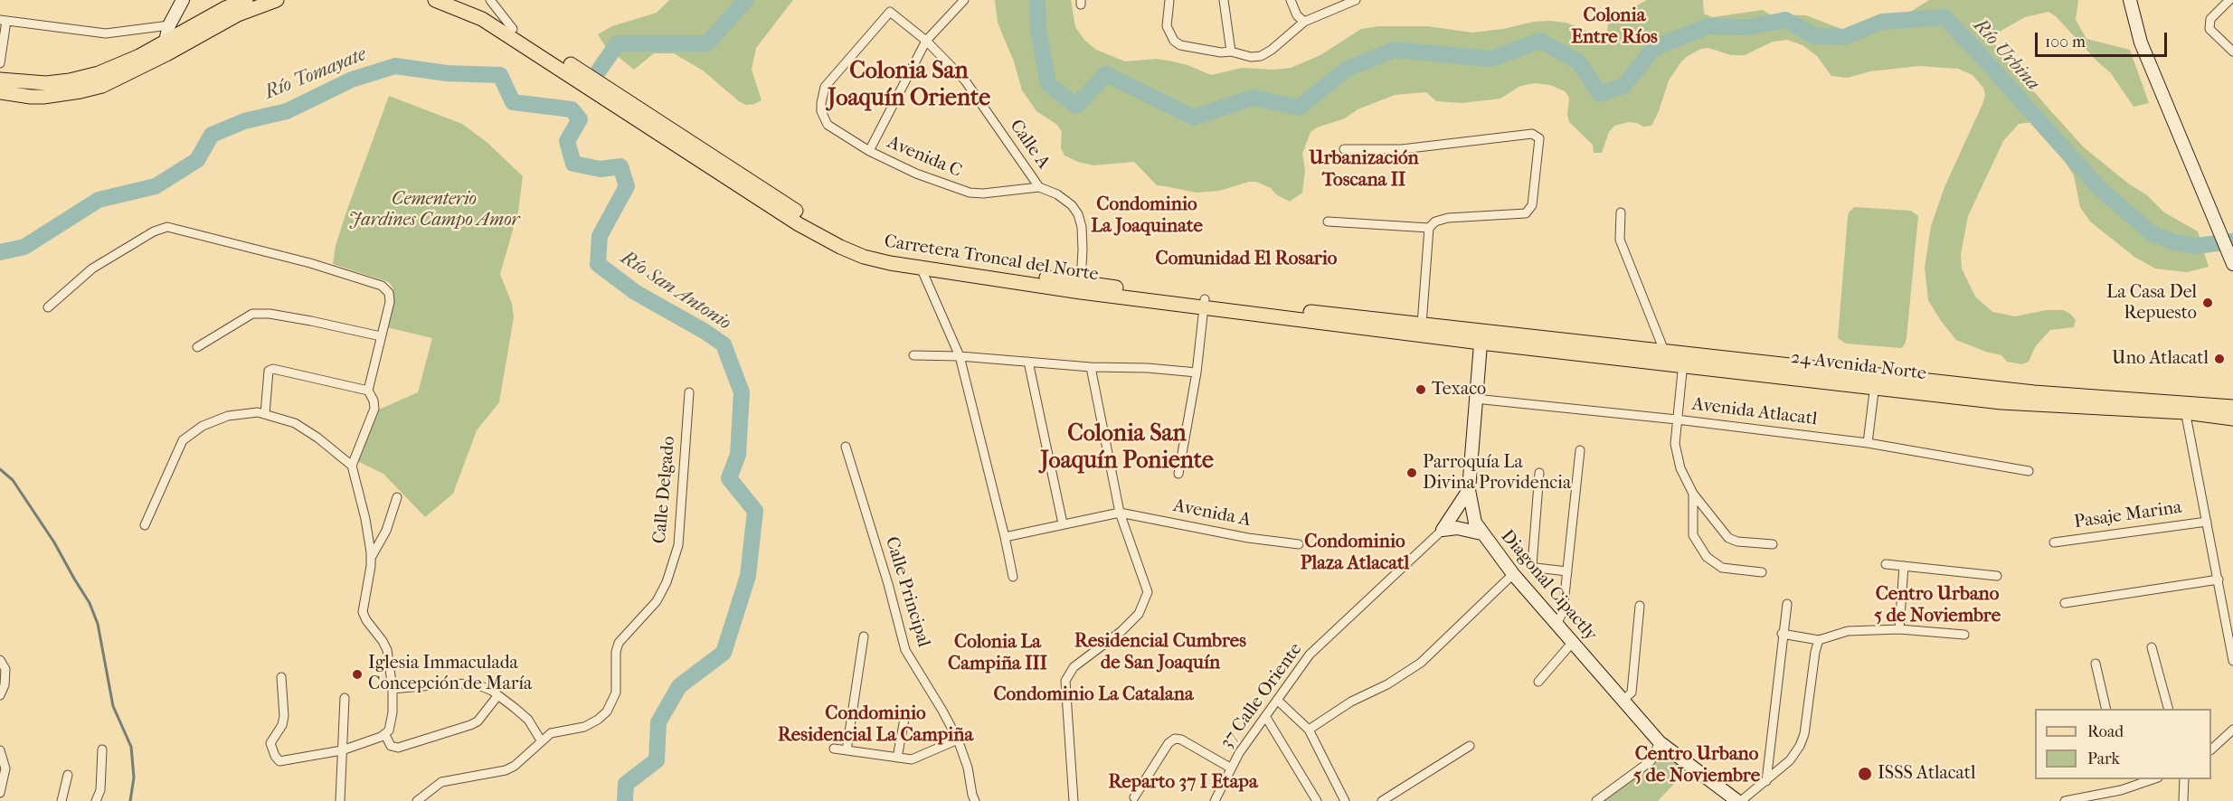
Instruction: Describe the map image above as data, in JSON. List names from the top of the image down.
{
  "streets": {
    "main road": ["Carretera Troncal del Norte", "24 Avenida Norte"],
    "street": [
      "Calle A",
      "Avenida C",
      "Avenida Atlacatl",
      "Calle Delgado",
      "Avenida A",
      "Pasaje Marina",
      "Diagonal Cipactly",
      "Calle Principal",
      "37 Calle Oriente"
    ]
  },
  "crossings": [
    ["Calle A", "Avenida C"],
    ["Calle A", "Carretera Troncal del Norte"],
    ["Carretera Troncal del Norte", "24 Avenida Norte"],
    ["Carretera Troncal del Norte", "Diagonal Cipactly"],
    ["24 Avenida Norte", "Diagonal Cipactly"],
    ["Avenida Atlacatl", "Diagonal Cipactly"]
  ],
  "districts": [
    "Colonia Entre Ríos",
    "Colonia San Joaquín Oriente",
    "Urbanización Toscana II",
    "Condominio La Joaquinate",
    "Comunidad El Rosario",
    "Colonia San Joaquín Poniente",
    "Condominio Plaza Atlacatl",
    "Centro Urbano 5 de Noviembre",
    "Residencial Cumbres de San Joaquín",
    "Colonia La Campiña III",
    "Condominio La Catalana",
    "Condominio Residencial La Campiña",
    "Centro Urbano 5 de Noviembre",
    "Reparto 37 I Etapa"
  ],
  "water": ["Río Urbina", "Río Tomayate", "Río San Antonio"],
  "parks": ["Cementerio Jardines Campo Amor"],
  "places": [
    "La Casa Del Repuesto",
    "Uno Atlacatl",
    "Texaco",
    "Parroquía La Divina Providencia",
    "Iglesia Immaculada Concepción de María",
    "ISSS Atlacatl"
  ],
  "legend": ["Road", "Park"],
  "scale_bar": "100 m"
}
